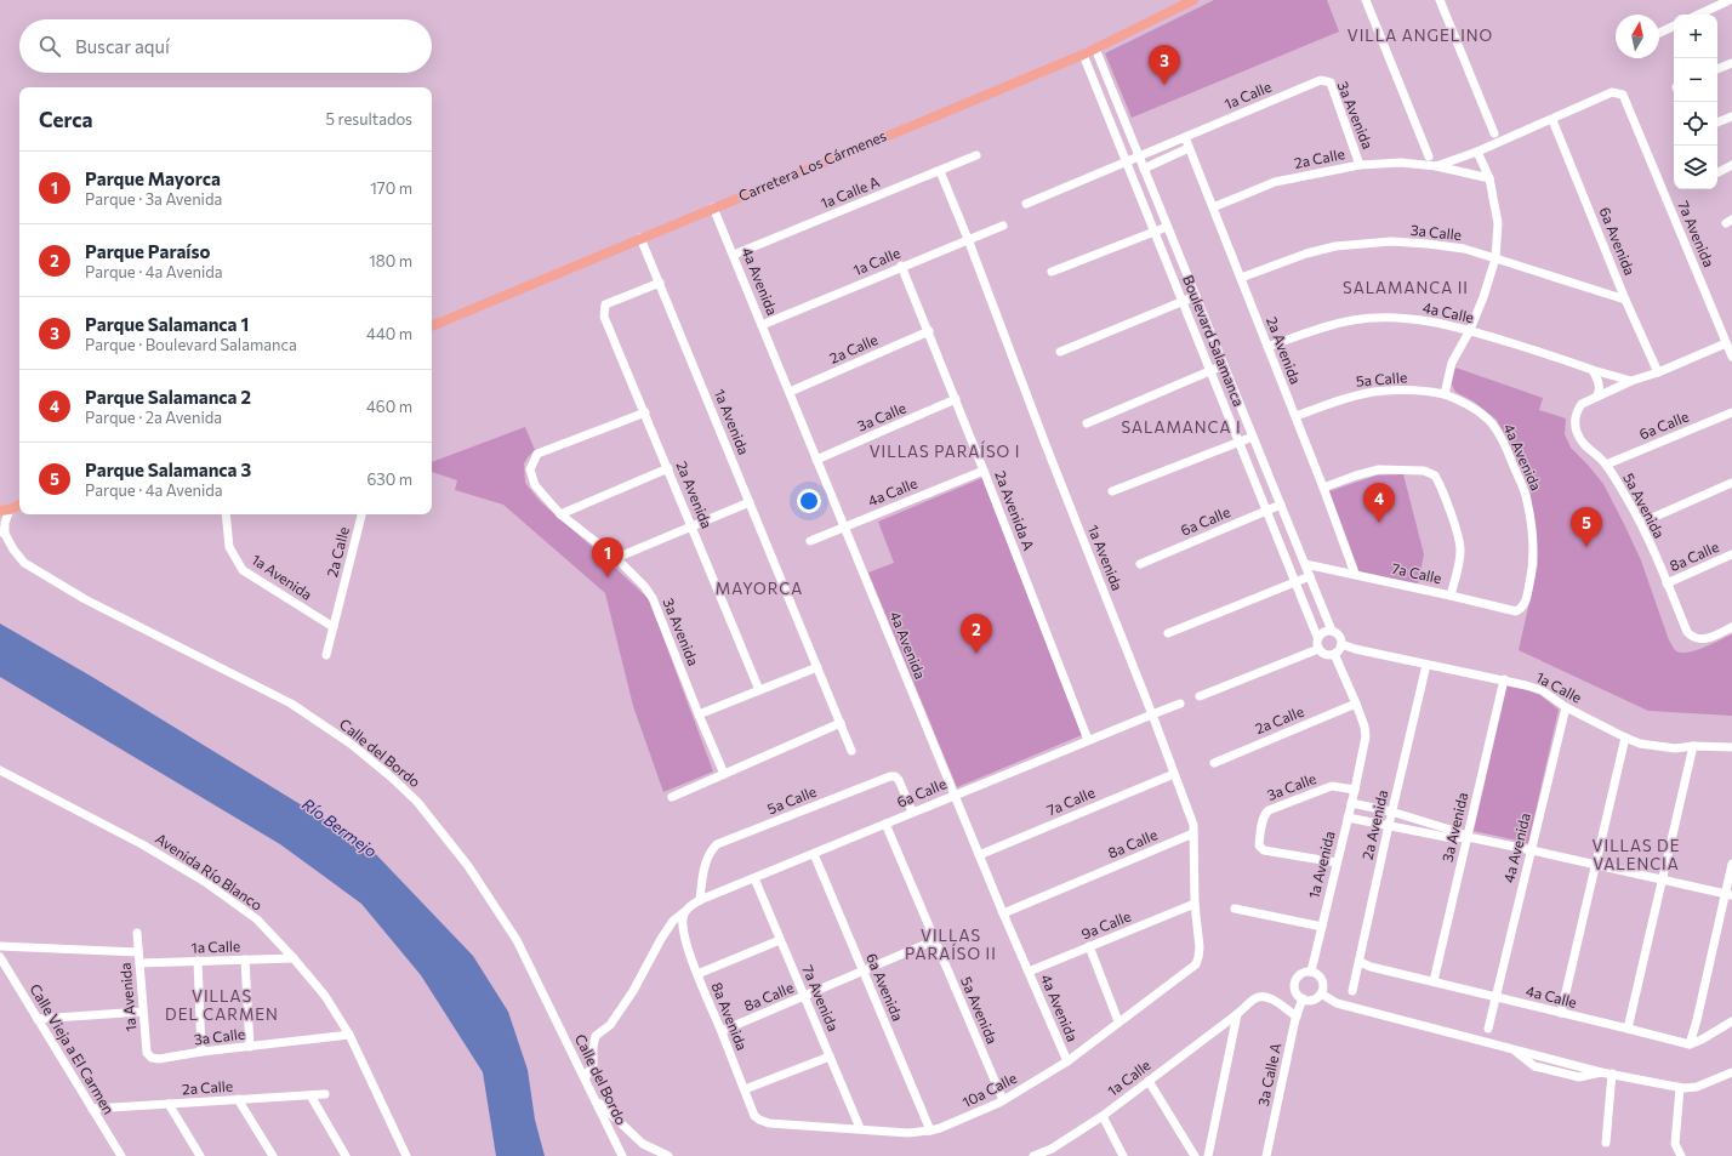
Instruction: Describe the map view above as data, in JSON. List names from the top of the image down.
{
  "streets": {
    "main road": ["Carretera Los Cármenes"],
    "street": [
      "1a Calle",
      "3a Avenida",
      "2a Calle",
      "1a Calle A",
      "3a Calle",
      "7a Avenida",
      "6a Avenida",
      "4a Avenida",
      "4a Calle",
      "Boulevard Salamanca",
      "2a Avenida",
      "5a Calle",
      "1a Avenida",
      "6a Calle",
      "5a Avenida",
      "2a Avenida A",
      "8a Calle",
      "7a Calle",
      "Calle del Bordo",
      "Avenida Río Blanco",
      "9a Calle",
      "8a Avenida",
      "Calle Vieja a El Carmen",
      "3a Calle A",
      "10a Calle"
    ]
  },
  "crossings": [
    ["1a Calle", "3a Avenida"],
    ["1a Calle", "4a Avenida"],
    ["1a Calle", "Boulevard Salamanca"],
    ["1a Calle", "2a Avenida"],
    ["1a Calle", "1a Avenida"],
    ["1a Calle", "2a Avenida A"],
    ["1a Calle", "Avenida Río Blanco"],
    ["1a Calle", "3a Calle A"],
    ["3a Avenida", "2a Calle"],
    ["3a Avenida", "4a Calle"],
    ["3a Avenida", "2a Avenida"],
    ["2a Calle", "7a Avenida"],
    ["2a Calle", "6a Avenida"],
    ["2a Calle", "4a Avenida"],
    ["2a Calle", "2a Avenida"],
    ["2a Calle", "1a Avenida"],
    ["2a Calle", "2a Avenida A"],
    ["2a Calle", "Calle Vieja a El Carmen"],
    ["Carretera Los Cármenes", "4a Avenida"],
    ["Carretera Los Cármenes", "Boulevard Salamanca"],
    ["Carretera Los Cármenes", "1a Avenida"],
    ["1a Calle A", "4a Avenida"],
    ["1a Calle A", "1a Avenida"],
    ["3a Calle", "6a Avenida"],
    ["3a Calle", "4a Avenida"],
    ["3a Calle", "2a Avenida"],
    ["3a Calle", "1a Avenida"],
    ["3a Calle", "2a Avenida A"],
    ["3a Calle", "Avenida Río Blanco"],
    ["7a Avenida", "6a Calle"],
    ["7a Avenida", "8a Calle"],
    ["7a Avenida", "10a Calle"],
    ["6a Avenida", "6a Calle"],
    ["6a Avenida", "8a Calle"],
    ["6a Avenida", "10a Calle"],
    ["4a Avenida", "4a Calle"],
    ["4a Avenida", "5a Calle"],
    ["4a Avenida", "6a Calle"],
    ["4a Avenida", "8a Calle"],
    ["4a Avenida", "7a Calle"],
    ["4a Avenida", "9a Calle"],
    ["4a Avenida", "10a Calle"],
    ["4a Calle", "2a Avenida"],
    ["4a Calle", "5a Avenida"],
    ["4a Calle", "2a Avenida A"],
    ["Boulevard Salamanca", "1a Avenida"],
    ["Boulevard Salamanca", "6a Calle"],
    ["Boulevard Salamanca", "7a Calle"],
    ["2a Avenida", "5a Calle"],
    ["2a Avenida", "1a Avenida"],
    ["2a Avenida", "7a Calle"],
    ["5a Calle", "6a Calle"],
    ["1a Avenida", "6a Calle"],
    ["1a Avenida", "8a Calle"],
    ["1a Avenida", "7a Calle"],
    ["1a Avenida", "9a Calle"],
    ["1a Avenida", "3a Calle A"],
    ["1a Avenida", "10a Calle"],
    ["6a Calle", "5a Avenida"],
    ["6a Calle", "2a Avenida A"],
    ["6a Calle", "Calle del Bordo"],
    ["6a Calle", "8a Avenida"],
    ["5a Avenida", "8a Calle"],
    ["5a Avenida", "10a Calle"],
    ["8a Calle", "8a Avenida"],
    ["8a Avenida", "10a Calle"]
  ],
  "districts": [
    "VILLA ANGELINO",
    "SALAMANCA II",
    "SALAMANCA I",
    "VILLAS PARAÍSO I",
    "MAYORCA",
    "VILLAS DE VALENCIA",
    "VILLAS PARAÍSO II",
    "VILLAS DEL CARMEN"
  ],
  "water": ["Río Bermejo"],
  "north": "top",
  "page": {
    "map_buttons": ["+", "−"],
    "search": "Buscar aquí",
    "pins": [
      "3",
      "4",
      "5",
      "1",
      "2"
    ],
    "heading": ["Cerca", "5 resultados"],
    "list": [
      {
        "mark": "1",
        "name": "Parque Mayorca",
        "note": "Parque · 3a Avenida",
        "value": "170 m"
      },
      {
        "mark": "2",
        "name": "Parque Paraíso",
        "note": "Parque · 4a Avenida",
        "value": "180 m"
      },
      {
        "mark": "3",
        "name": "Parque Salamanca 1",
        "note": "Parque · Boulevard Salamanca",
        "value": "440 m"
      },
      {
        "mark": "4",
        "name": "Parque Salamanca 2",
        "note": "Parque · 2a Avenida",
        "value": "460 m"
      },
      {
        "mark": "5",
        "name": "Parque Salamanca 3",
        "note": "Parque · 4a Avenida",
        "value": "630 m"
      }
    ]
  }
}
